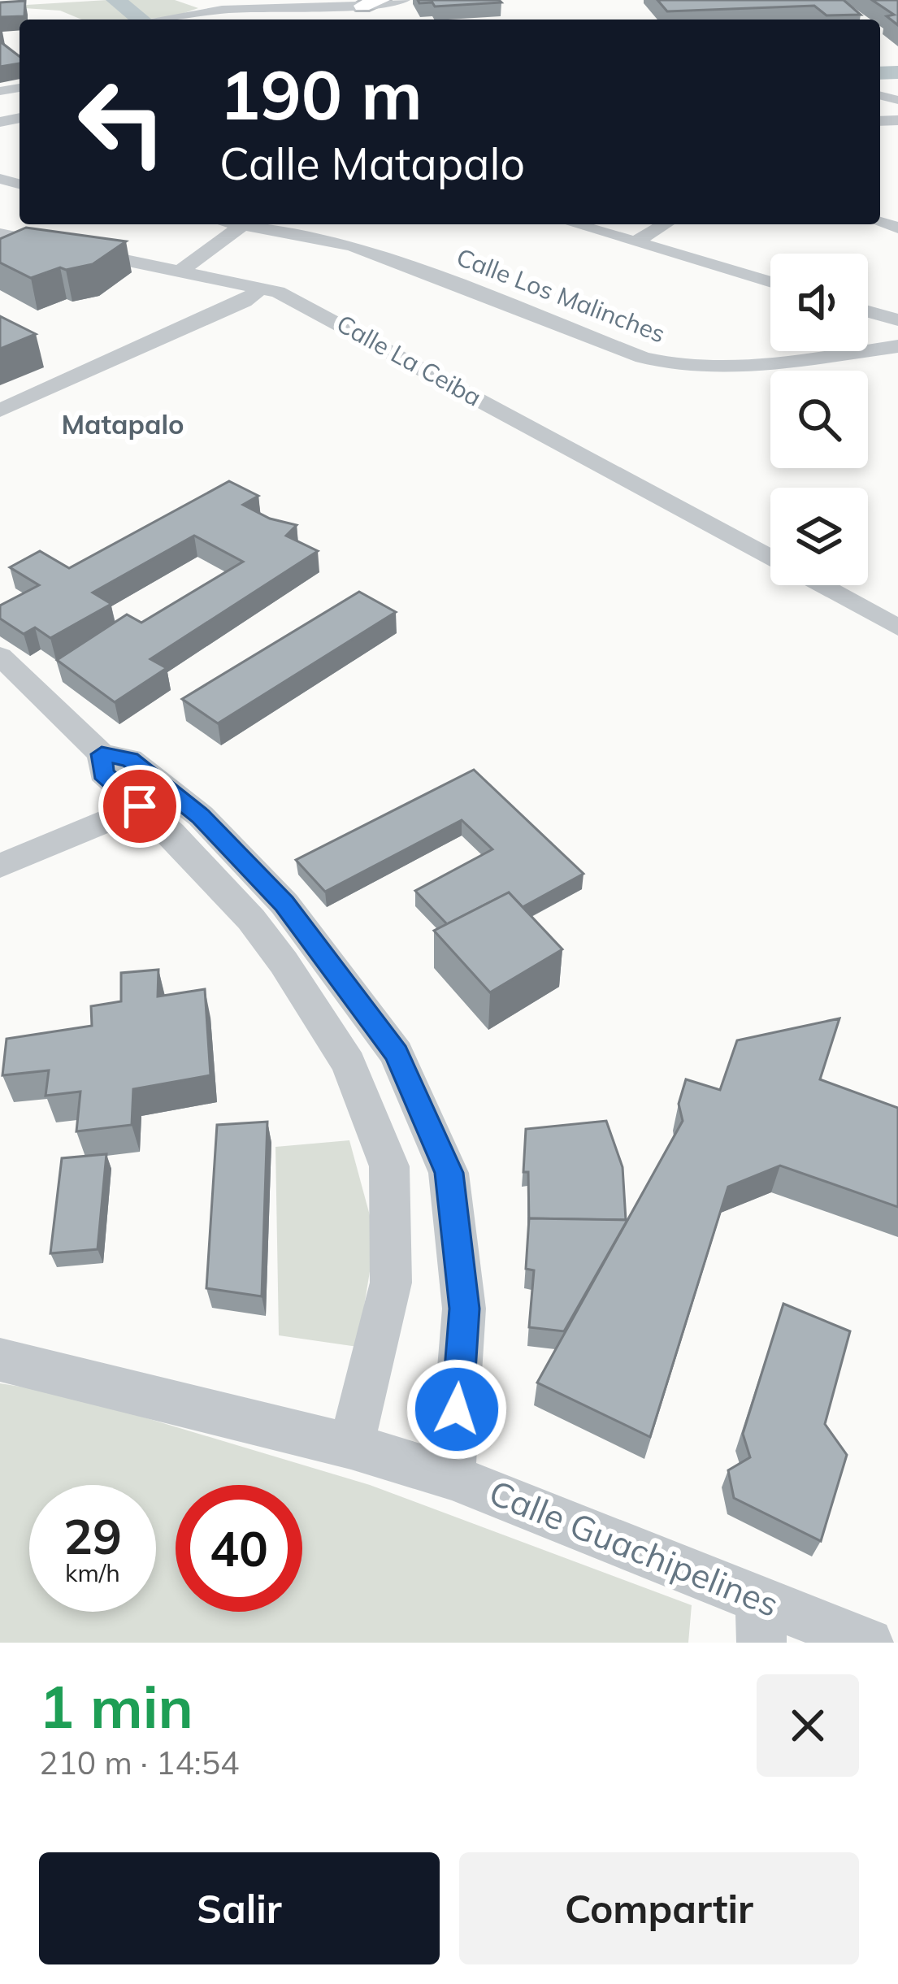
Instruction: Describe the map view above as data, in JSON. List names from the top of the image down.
{
  "streets": {
    "street": ["Calle Los Malinches", "Calle La Ceiba", "Calle Guachipelines"]
  },
  "districts": ["Matapalo"],
  "page": {
    "turn": ["190 m", "Calle Matapalo"],
    "speed": "29 km/h",
    "limit": "40",
    "heading": ["1 min", "210 m · 14:54"],
    "buttons": ["Salir", "Compartir"]
  }
}
